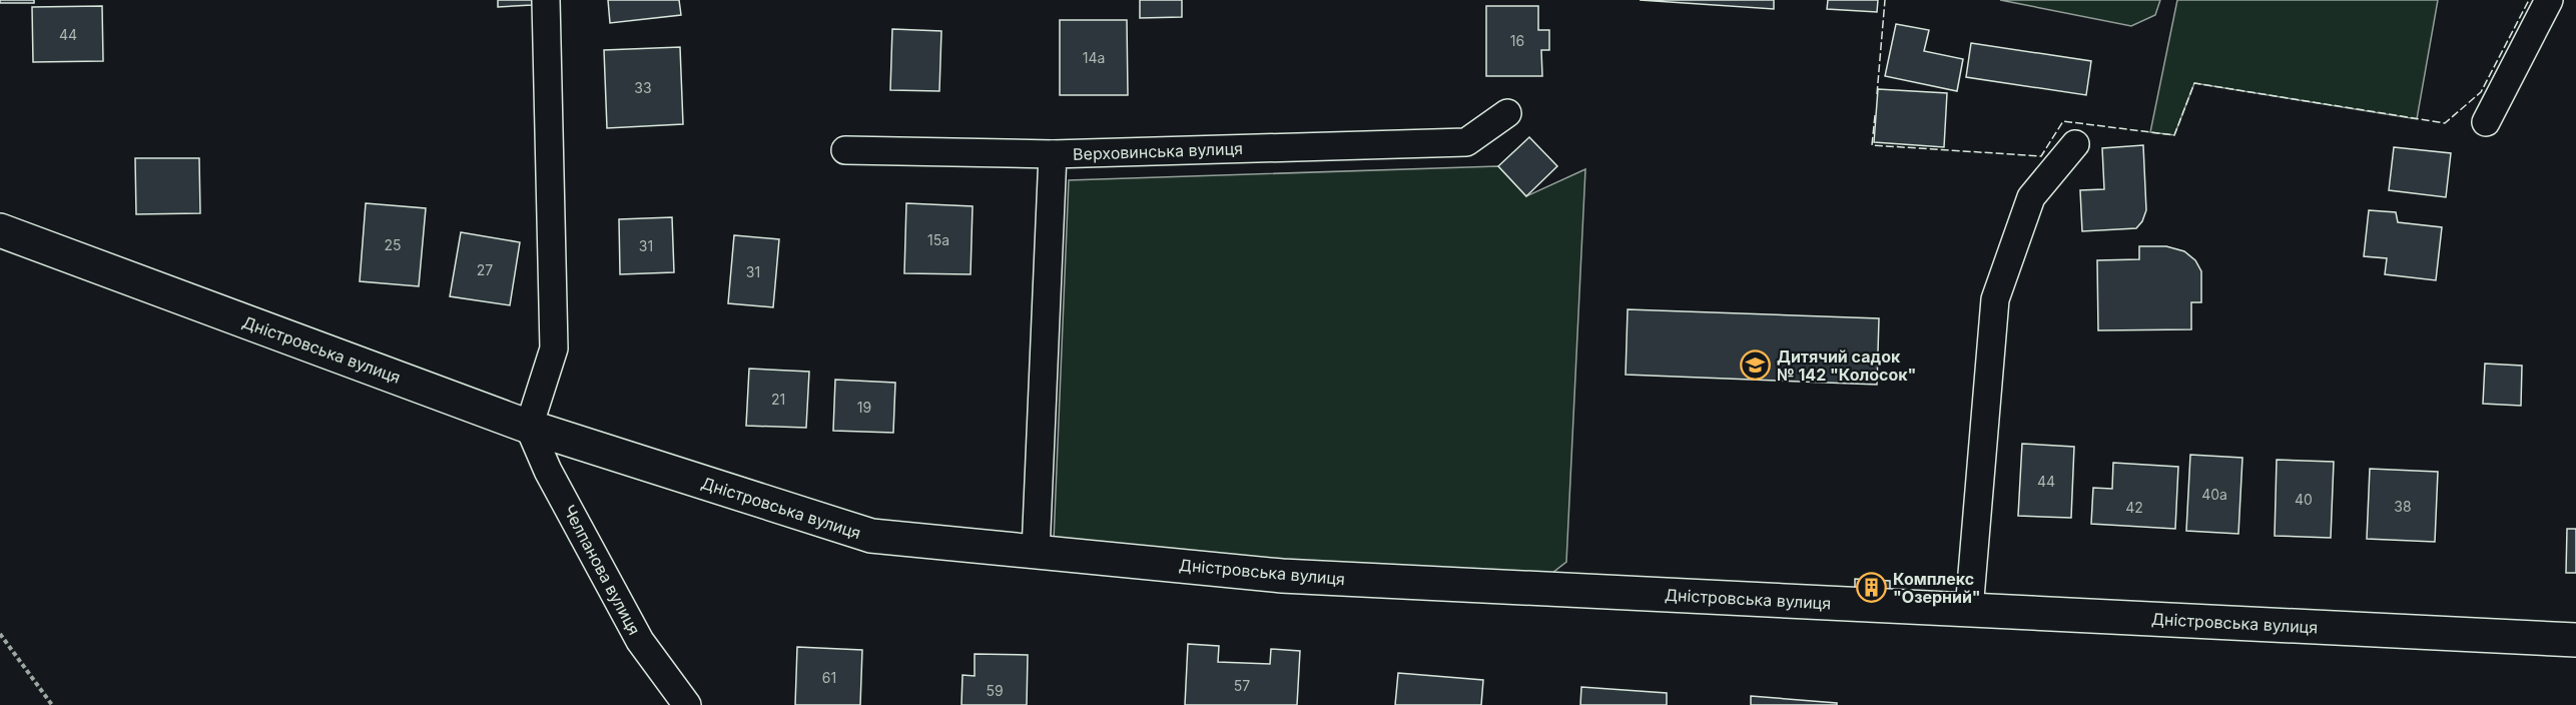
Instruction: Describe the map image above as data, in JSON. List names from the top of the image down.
{
  "streets": {
    "street": ["Верховинська вулиця", "Дністровська вулиця", "Челпанова вулиця"]
  },
  "crossings": [
    ["Верховинська вулиця", "Дністровська вулиця"],
    ["Дністровська вулиця", "Челпанова вулиця"]
  ],
  "places": {
    "school or university": ["Дитячий садок № 142 \"Колосок\""],
    "building": ["Комплекс \"Озерний\""]
  },
  "house_numbers": [
    "44",
    "16",
    "14а",
    "33",
    "15а",
    "25",
    "31",
    "27",
    "31",
    "21",
    "19",
    "44",
    "40а",
    "40",
    "38",
    "42",
    "61",
    "57",
    "59"
  ]
}
